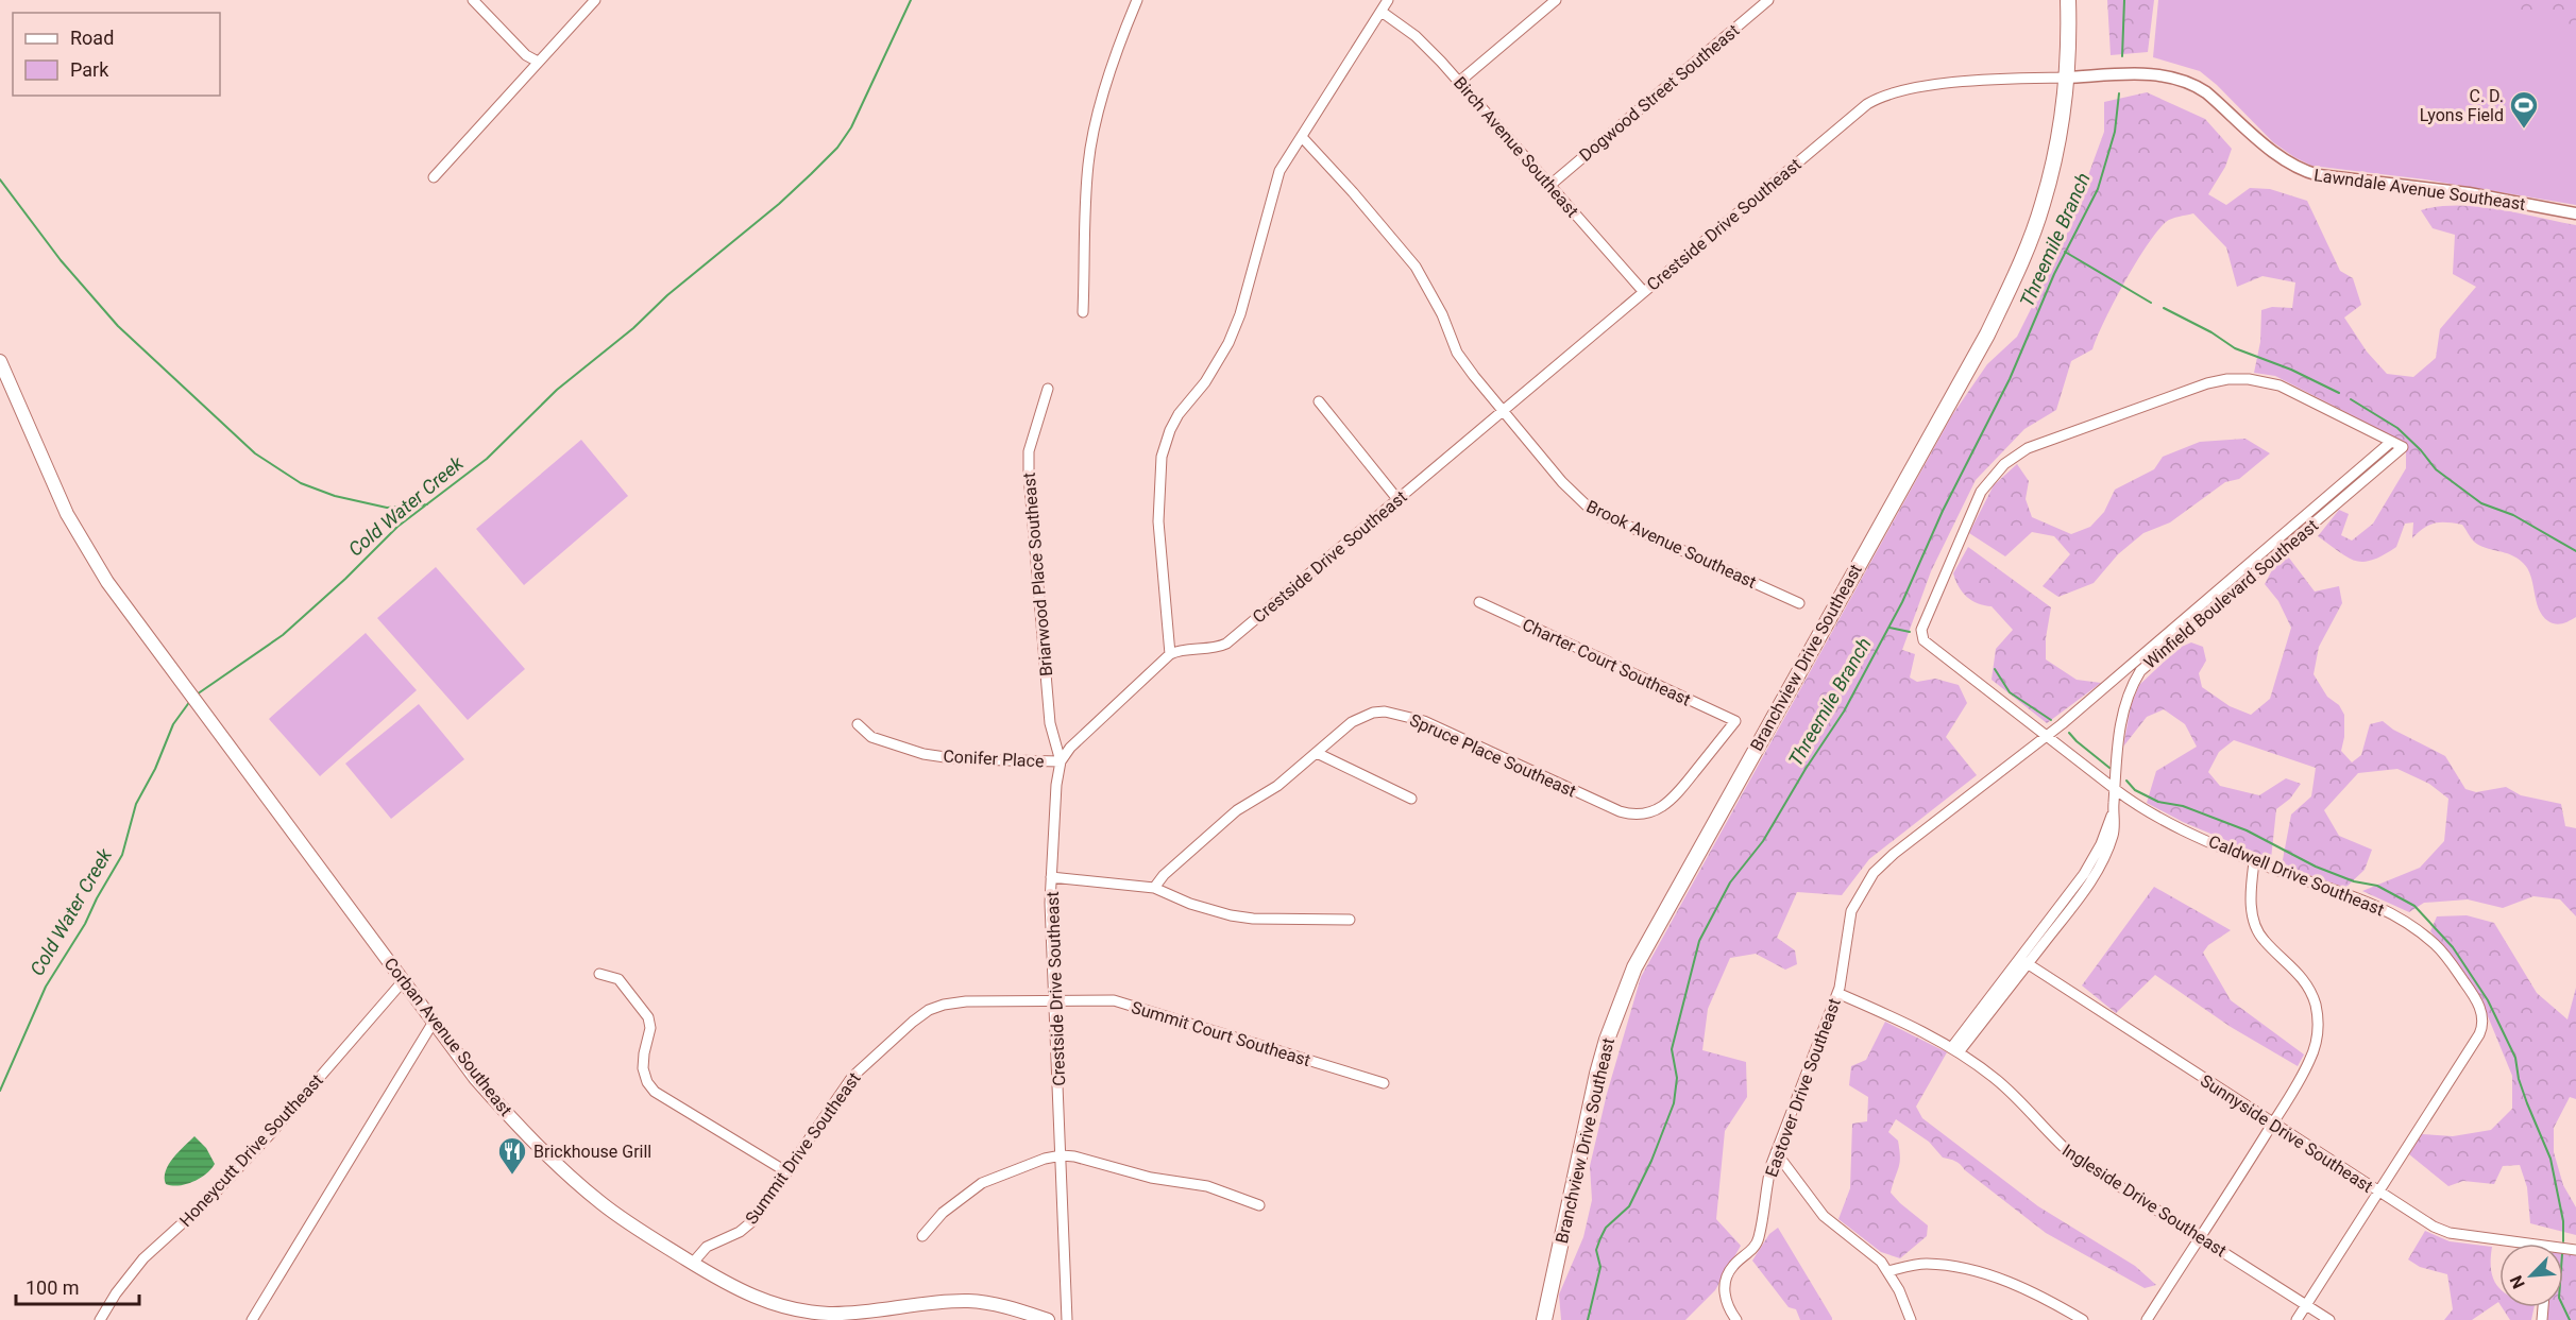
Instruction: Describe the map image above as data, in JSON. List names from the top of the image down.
{
  "streets": {
    "main road": ["Branchview Drive Southeast", "Corban Avenue Southeast"],
    "street": [
      "Dogwood Street Southeast",
      "Birch Avenue Southeast",
      "Lawndale Avenue Southeast",
      "Crestside Drive Southeast",
      "Brook Avenue Southeast",
      "Briarwood Place Southeast",
      "Winfield Boulevard Southeast",
      "Charter Court Southeast",
      "Spruce Place Southeast",
      "Conifer Place",
      "Caldwell Drive Southeast",
      "Summit Court Southeast",
      "Eastover Drive Southeast",
      "Sunnyside Drive Southeast",
      "Summit Drive Southeast",
      "Honeycutt Drive Southeast",
      "Ingleside Drive Southeast"
    ]
  },
  "crossings": [
    ["Dogwood Street Southeast", "Birch Avenue Southeast"],
    ["Birch Avenue Southeast", "Crestside Drive Southeast"],
    ["Lawndale Avenue Southeast", "Crestside Drive Southeast"],
    ["Lawndale Avenue Southeast", "Branchview Drive Southeast"],
    ["Crestside Drive Southeast", "Brook Avenue Southeast"],
    ["Crestside Drive Southeast", "Briarwood Place Southeast"],
    ["Crestside Drive Southeast", "Branchview Drive Southeast"],
    ["Crestside Drive Southeast", "Conifer Place"],
    ["Crestside Drive Southeast", "Summit Court Southeast"],
    ["Crestside Drive Southeast", "Summit Drive Southeast"],
    ["Briarwood Place Southeast", "Conifer Place"],
    ["Winfield Boulevard Southeast", "Caldwell Drive Southeast"],
    ["Winfield Boulevard Southeast", "Eastover Drive Southeast"],
    ["Winfield Boulevard Southeast", "Sunnyside Drive Southeast"],
    ["Winfield Boulevard Southeast", "Ingleside Drive Southeast"],
    ["Charter Court Southeast", "Spruce Place Southeast"],
    ["Caldwell Drive Southeast", "Eastover Drive Southeast"],
    ["Caldwell Drive Southeast", "Sunnyside Drive Southeast"],
    ["Caldwell Drive Southeast", "Ingleside Drive Southeast"],
    ["Summit Court Southeast", "Summit Drive Southeast"],
    ["Corban Avenue Southeast", "Summit Drive Southeast"],
    ["Corban Avenue Southeast", "Honeycutt Drive Southeast"],
    ["Eastover Drive Southeast", "Ingleside Drive Southeast"]
  ],
  "water": ["Threemile Branch", "Cold Water Creek"],
  "places": {
    "sports": ["C. D. Lyons Field"],
    "restaurant": ["Brickhouse Grill"]
  },
  "legend": ["Road", "Park"],
  "scale_bar": "100 m",
  "north": "bottom left"
}
